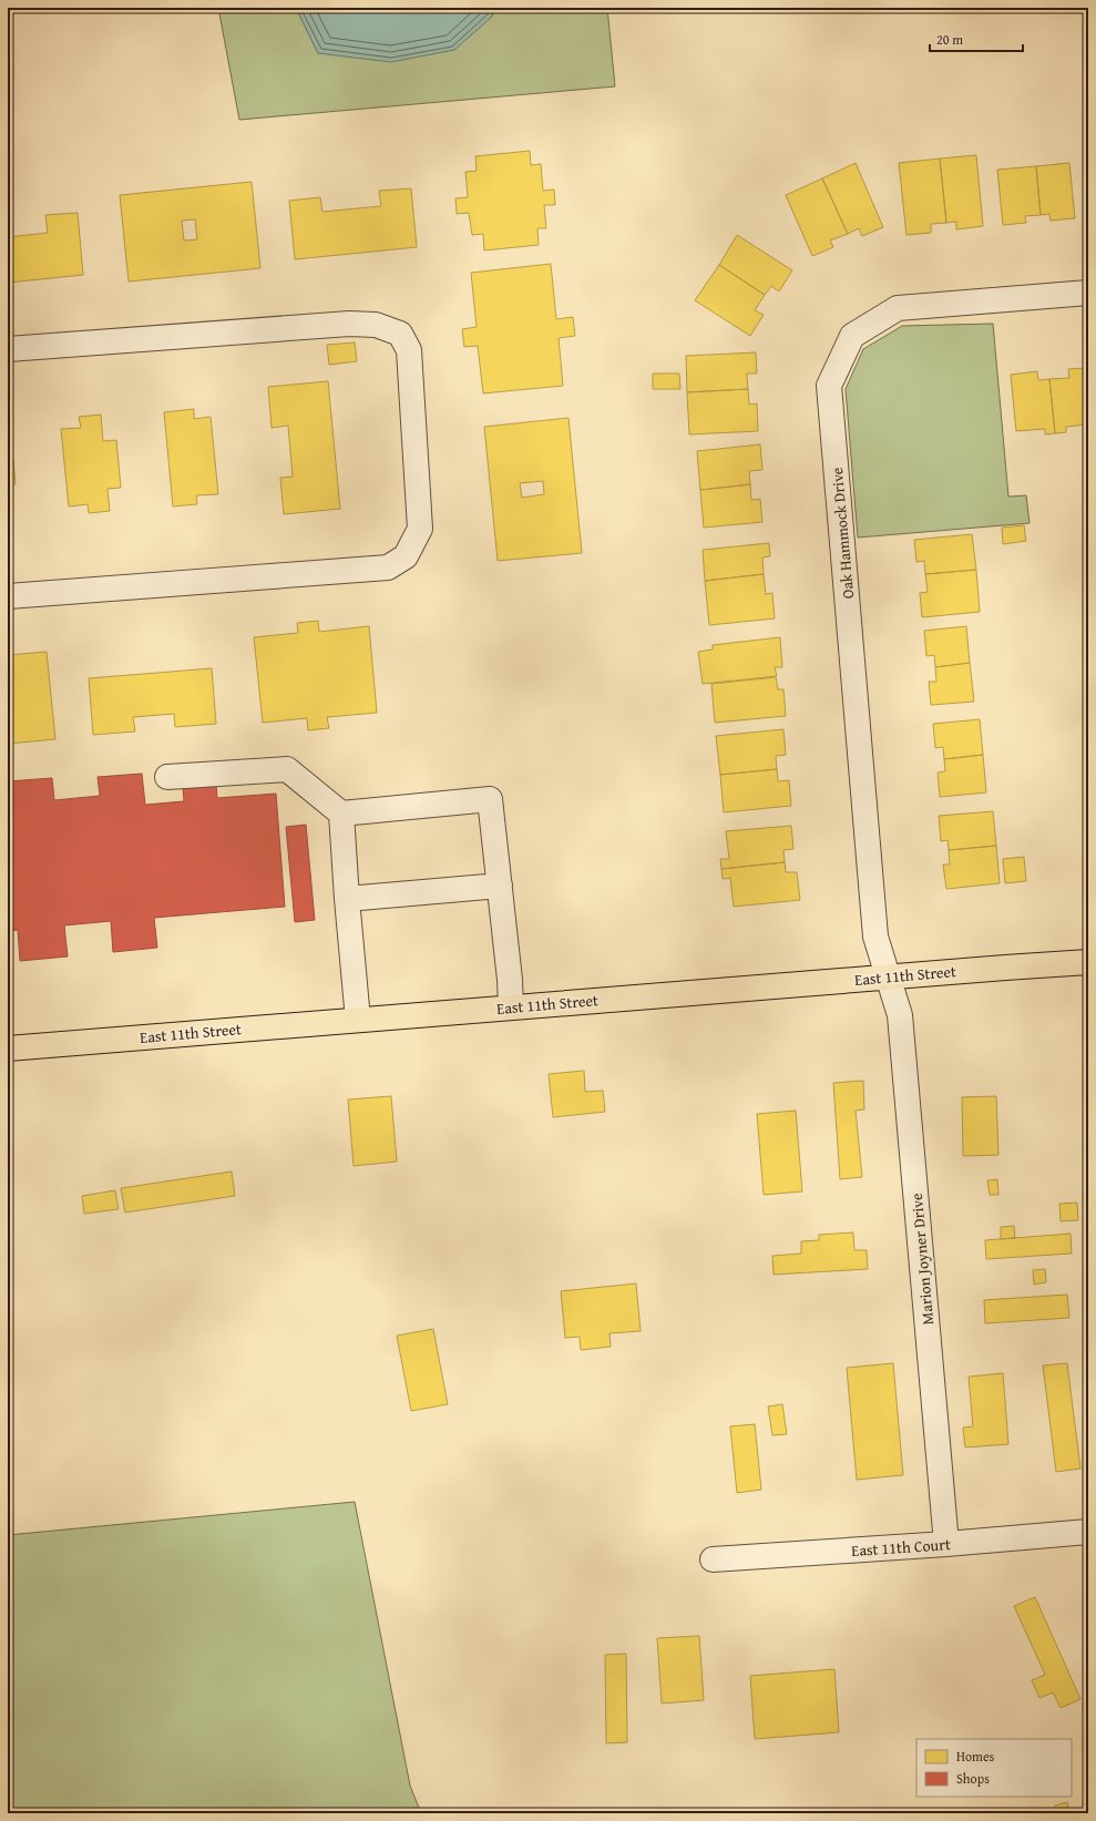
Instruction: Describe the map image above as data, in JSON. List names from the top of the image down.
{
  "streets": {
    "main road": ["East 11th Street"],
    "street": ["Oak Hammock Drive", "Marion Joyner Drive", "East 11th Court"]
  },
  "crossings": [
    ["Oak Hammock Drive", "East 11th Street"],
    ["Oak Hammock Drive", "Marion Joyner Drive"],
    ["East 11th Street", "Marion Joyner Drive"],
    ["Marion Joyner Drive", "East 11th Court"]
  ],
  "legend": ["Homes", "Shops"],
  "scale_bar": "20 m"
}
